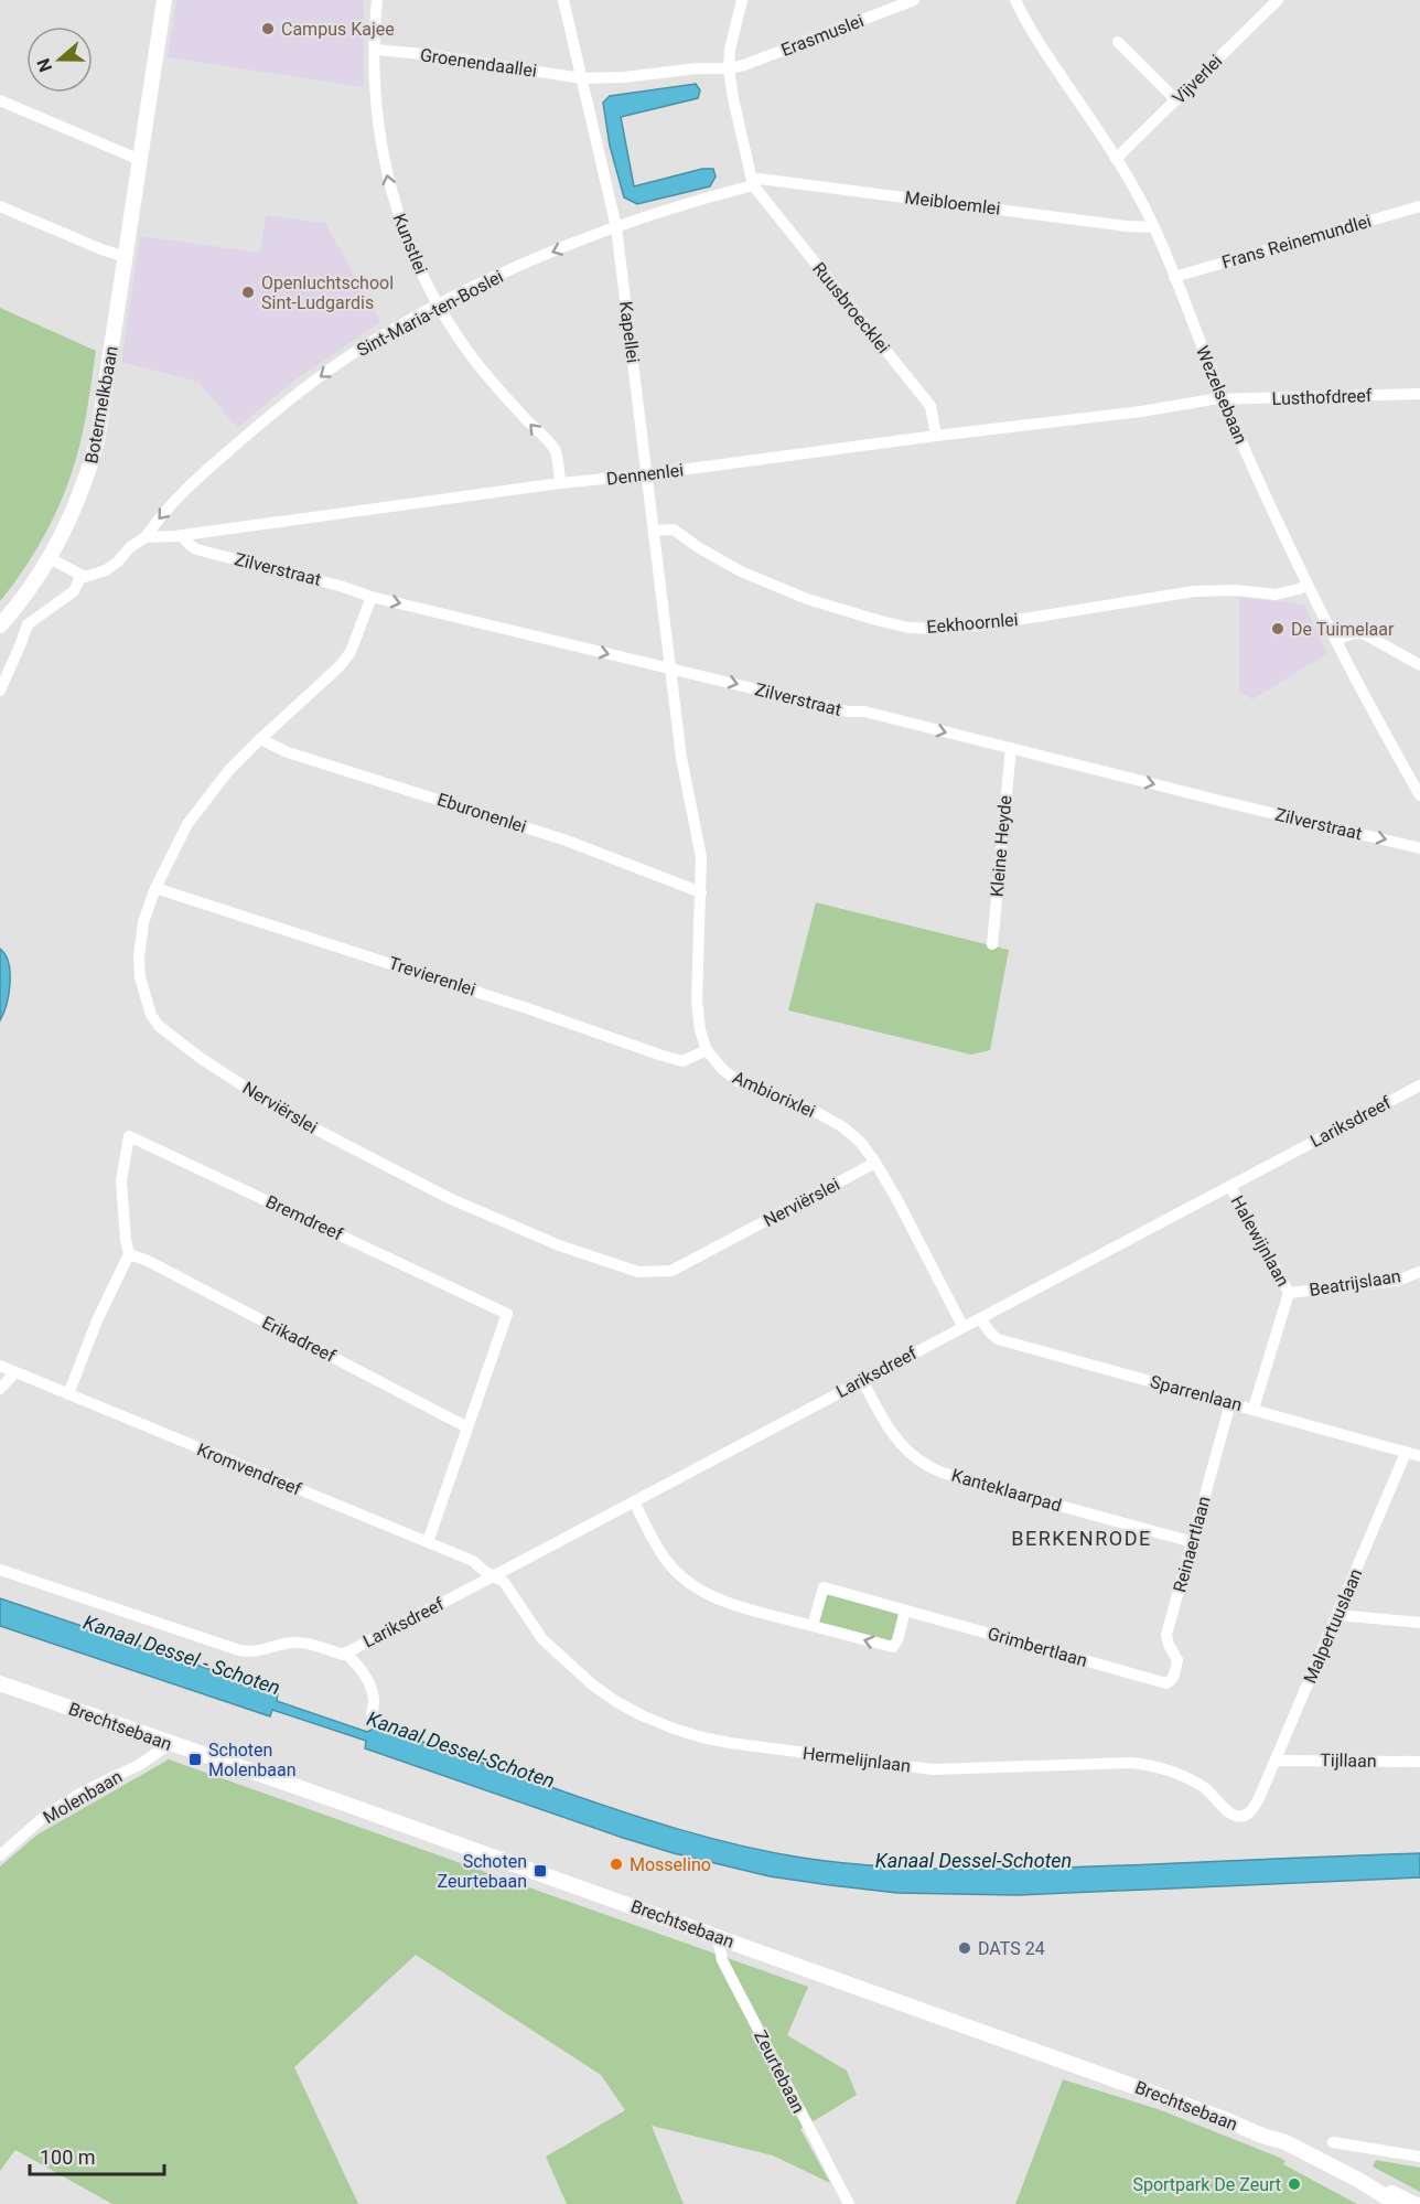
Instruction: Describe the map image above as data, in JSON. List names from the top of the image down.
{
  "streets": {
    "main road": ["Botermelkbaan", "Brechtsebaan"],
    "street": [
      "Erasmuslei",
      "Groenendaallei",
      "Vijverlei",
      "Meibloemlei",
      "Frans Reinemundlei",
      "Kunstlei",
      "Ruusbroecklei",
      "Sint-Maria-ten-Boslei",
      "Kapellei",
      "Wezelsebaan",
      "Lusthofdreef",
      "Dennenlei",
      "Zilverstraat",
      "Eekhoornlei",
      "Eburonenlei",
      "Kleine Heyde",
      "Trevierenlei",
      "Ambiorixlei",
      "Nerviërslei",
      "Lariksdreef",
      "Bremdreef",
      "Halewijnlaan",
      "Beatrijslaan",
      "Erikadreef",
      "Sparrenlaan",
      "Kromvendreef",
      "Kanteklaarpad",
      "Reinaertlaan",
      "Malpertuuslaan",
      "Grimbertlaan",
      "Hermelijnlaan",
      "Tijllaan",
      "Molenbaan",
      "Zeurtebaan"
    ]
  },
  "crossings": [
    ["Erasmuslei", "Groenendaallei"],
    ["Erasmuslei", "Kapellei"],
    ["Groenendaallei", "Kunstlei"],
    ["Groenendaallei", "Kapellei"],
    ["Vijverlei", "Wezelsebaan"],
    ["Meibloemlei", "Ruusbroecklei"],
    ["Meibloemlei", "Sint-Maria-ten-Boslei"],
    ["Meibloemlei", "Wezelsebaan"],
    ["Frans Reinemundlei", "Wezelsebaan"],
    ["Kunstlei", "Sint-Maria-ten-Boslei"],
    ["Kunstlei", "Dennenlei"],
    ["Ruusbroecklei", "Sint-Maria-ten-Boslei"],
    ["Ruusbroecklei", "Dennenlei"],
    ["Sint-Maria-ten-Boslei", "Kapellei"],
    ["Sint-Maria-ten-Boslei", "Dennenlei"],
    ["Kapellei", "Dennenlei"],
    ["Kapellei", "Zilverstraat"],
    ["Kapellei", "Eekhoornlei"],
    ["Kapellei", "Ambiorixlei"],
    ["Wezelsebaan", "Lusthofdreef"],
    ["Wezelsebaan", "Dennenlei"],
    ["Wezelsebaan", "Eekhoornlei"],
    ["Lusthofdreef", "Dennenlei"],
    ["Dennenlei", "Zilverstraat"],
    ["Zilverstraat", "Kleine Heyde"],
    ["Zilverstraat", "Ambiorixlei"],
    ["Zilverstraat", "Nerviërslei"],
    ["Eburonenlei", "Ambiorixlei"],
    ["Eburonenlei", "Nerviërslei"],
    ["Trevierenlei", "Ambiorixlei"],
    ["Trevierenlei", "Nerviërslei"],
    ["Ambiorixlei", "Nerviërslei"],
    ["Ambiorixlei", "Lariksdreef"],
    ["Lariksdreef", "Halewijnlaan"],
    ["Lariksdreef", "Sparrenlaan"],
    ["Lariksdreef", "Kromvendreef"],
    ["Lariksdreef", "Kanteklaarpad"],
    ["Lariksdreef", "Hermelijnlaan"],
    ["Bremdreef", "Erikadreef"],
    ["Bremdreef", "Kromvendreef"],
    ["Halewijnlaan", "Beatrijslaan"],
    ["Halewijnlaan", "Sparrenlaan"],
    ["Sparrenlaan", "Reinaertlaan"],
    ["Sparrenlaan", "Malpertuuslaan"],
    ["Kromvendreef", "Hermelijnlaan"],
    ["Kanteklaarpad", "Reinaertlaan"],
    ["Reinaertlaan", "Grimbertlaan"],
    ["Malpertuuslaan", "Hermelijnlaan"],
    ["Malpertuuslaan", "Tijllaan"],
    ["Brechtsebaan", "Molenbaan"],
    ["Brechtsebaan", "Zeurtebaan"]
  ],
  "one_way": ["Kunstlei", "Sint-Maria-ten-Boslei", "Zilverstraat"],
  "districts": ["BERKENRODE"],
  "water": ["Kanaal Dessel - Schoten", "Kanaal Dessel-Schoten"],
  "places": {
    "other": [
      "Campus Kajee",
      "Openluchtschool Sint-Ludgardis",
      "De Tuimelaar",
      "Mosselino",
      "DATS 24",
      "Sportpark De Zeurt"
    ],
    "transit": ["Schoten Molenbaan", "Schoten Zeurtebaan"]
  },
  "scale_bar": "100 m",
  "north": "left"
}
